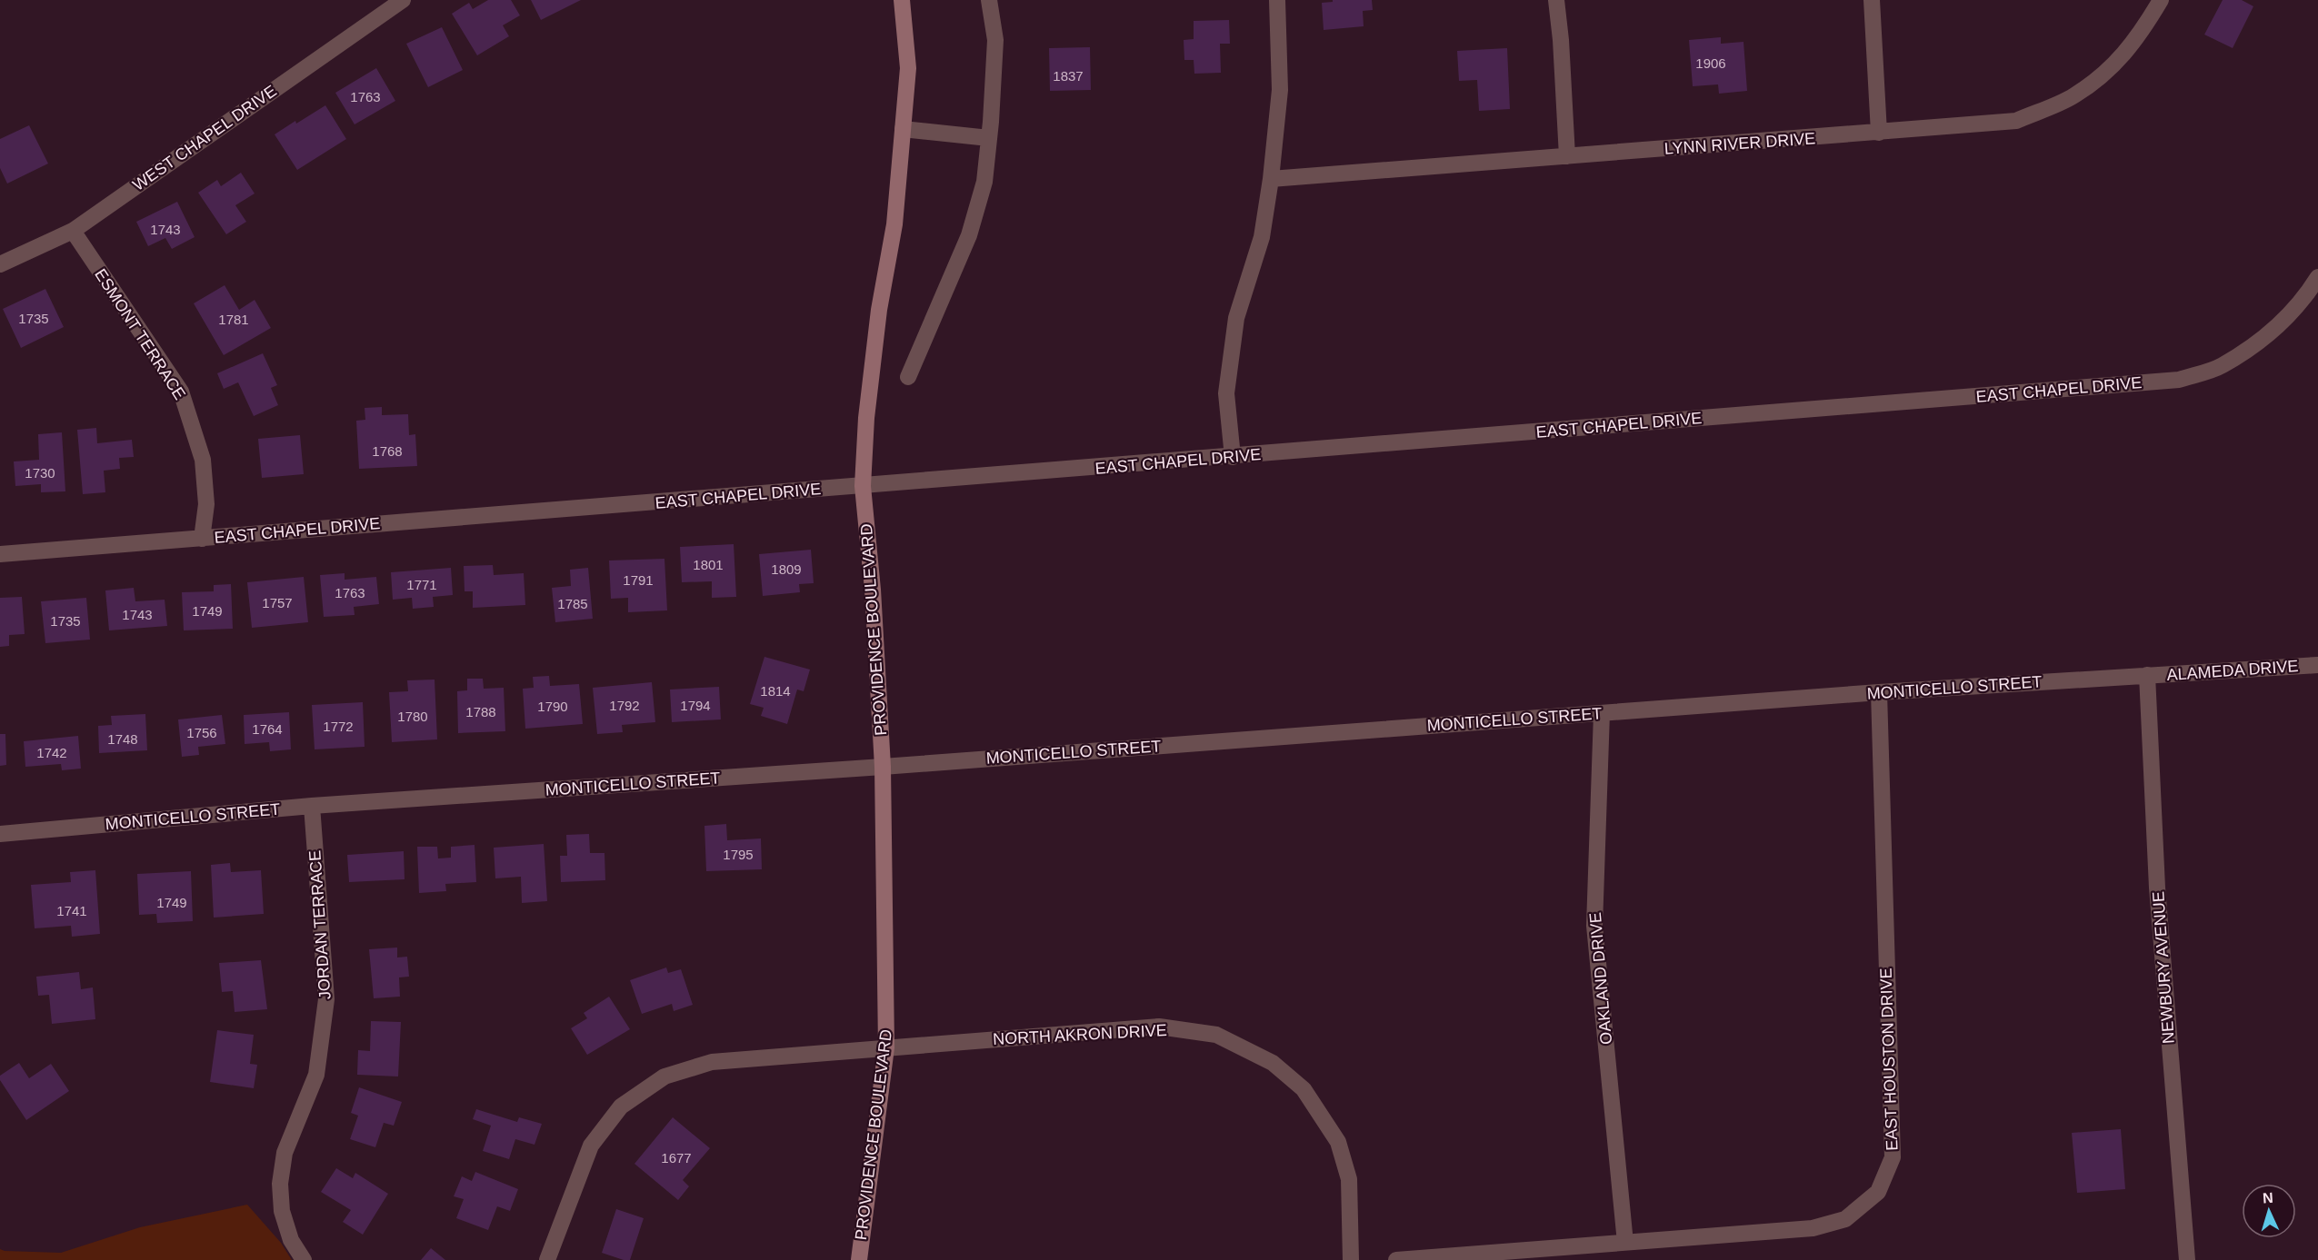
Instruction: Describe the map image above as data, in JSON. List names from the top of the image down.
{
  "streets": {
    "main road": ["PROVIDENCE BOULEVARD"],
    "street": [
      "WEST CHAPEL DRIVE",
      "LYNN RIVER DRIVE",
      "ESMONT TERRACE",
      "EAST CHAPEL DRIVE",
      "ALAMEDA DRIVE",
      "MONTICELLO STREET",
      "JORDAN TERRACE",
      "NEWBURY AVENUE",
      "OAKLAND DRIVE",
      "NORTH AKRON DRIVE",
      "EAST HOUSTON DRIVE"
    ]
  },
  "crossings": [
    ["WEST CHAPEL DRIVE", "ESMONT TERRACE"],
    ["ESMONT TERRACE", "EAST CHAPEL DRIVE"],
    ["EAST CHAPEL DRIVE", "PROVIDENCE BOULEVARD"],
    ["PROVIDENCE BOULEVARD", "MONTICELLO STREET"],
    ["PROVIDENCE BOULEVARD", "NORTH AKRON DRIVE"],
    ["ALAMEDA DRIVE", "MONTICELLO STREET"],
    ["ALAMEDA DRIVE", "NEWBURY AVENUE"],
    ["MONTICELLO STREET", "JORDAN TERRACE"],
    ["MONTICELLO STREET", "NEWBURY AVENUE"],
    ["MONTICELLO STREET", "OAKLAND DRIVE"],
    ["MONTICELLO STREET", "EAST HOUSTON DRIVE"],
    ["OAKLAND DRIVE", "EAST HOUSTON DRIVE"]
  ],
  "house_numbers": [
    "1906",
    "1837",
    "1763",
    "1743",
    "1735",
    "1781",
    "1768",
    "1730",
    "1801",
    "1809",
    "1791",
    "1771",
    "1763",
    "1757",
    "1785",
    "1749",
    "1743",
    "1735",
    "1814",
    "1792",
    "1794",
    "1790",
    "1788",
    "1780",
    "1772",
    "1764",
    "1756",
    "1748",
    "1742",
    "1795",
    "1749",
    "1741",
    "1677"
  ],
  "north": "top"
}
